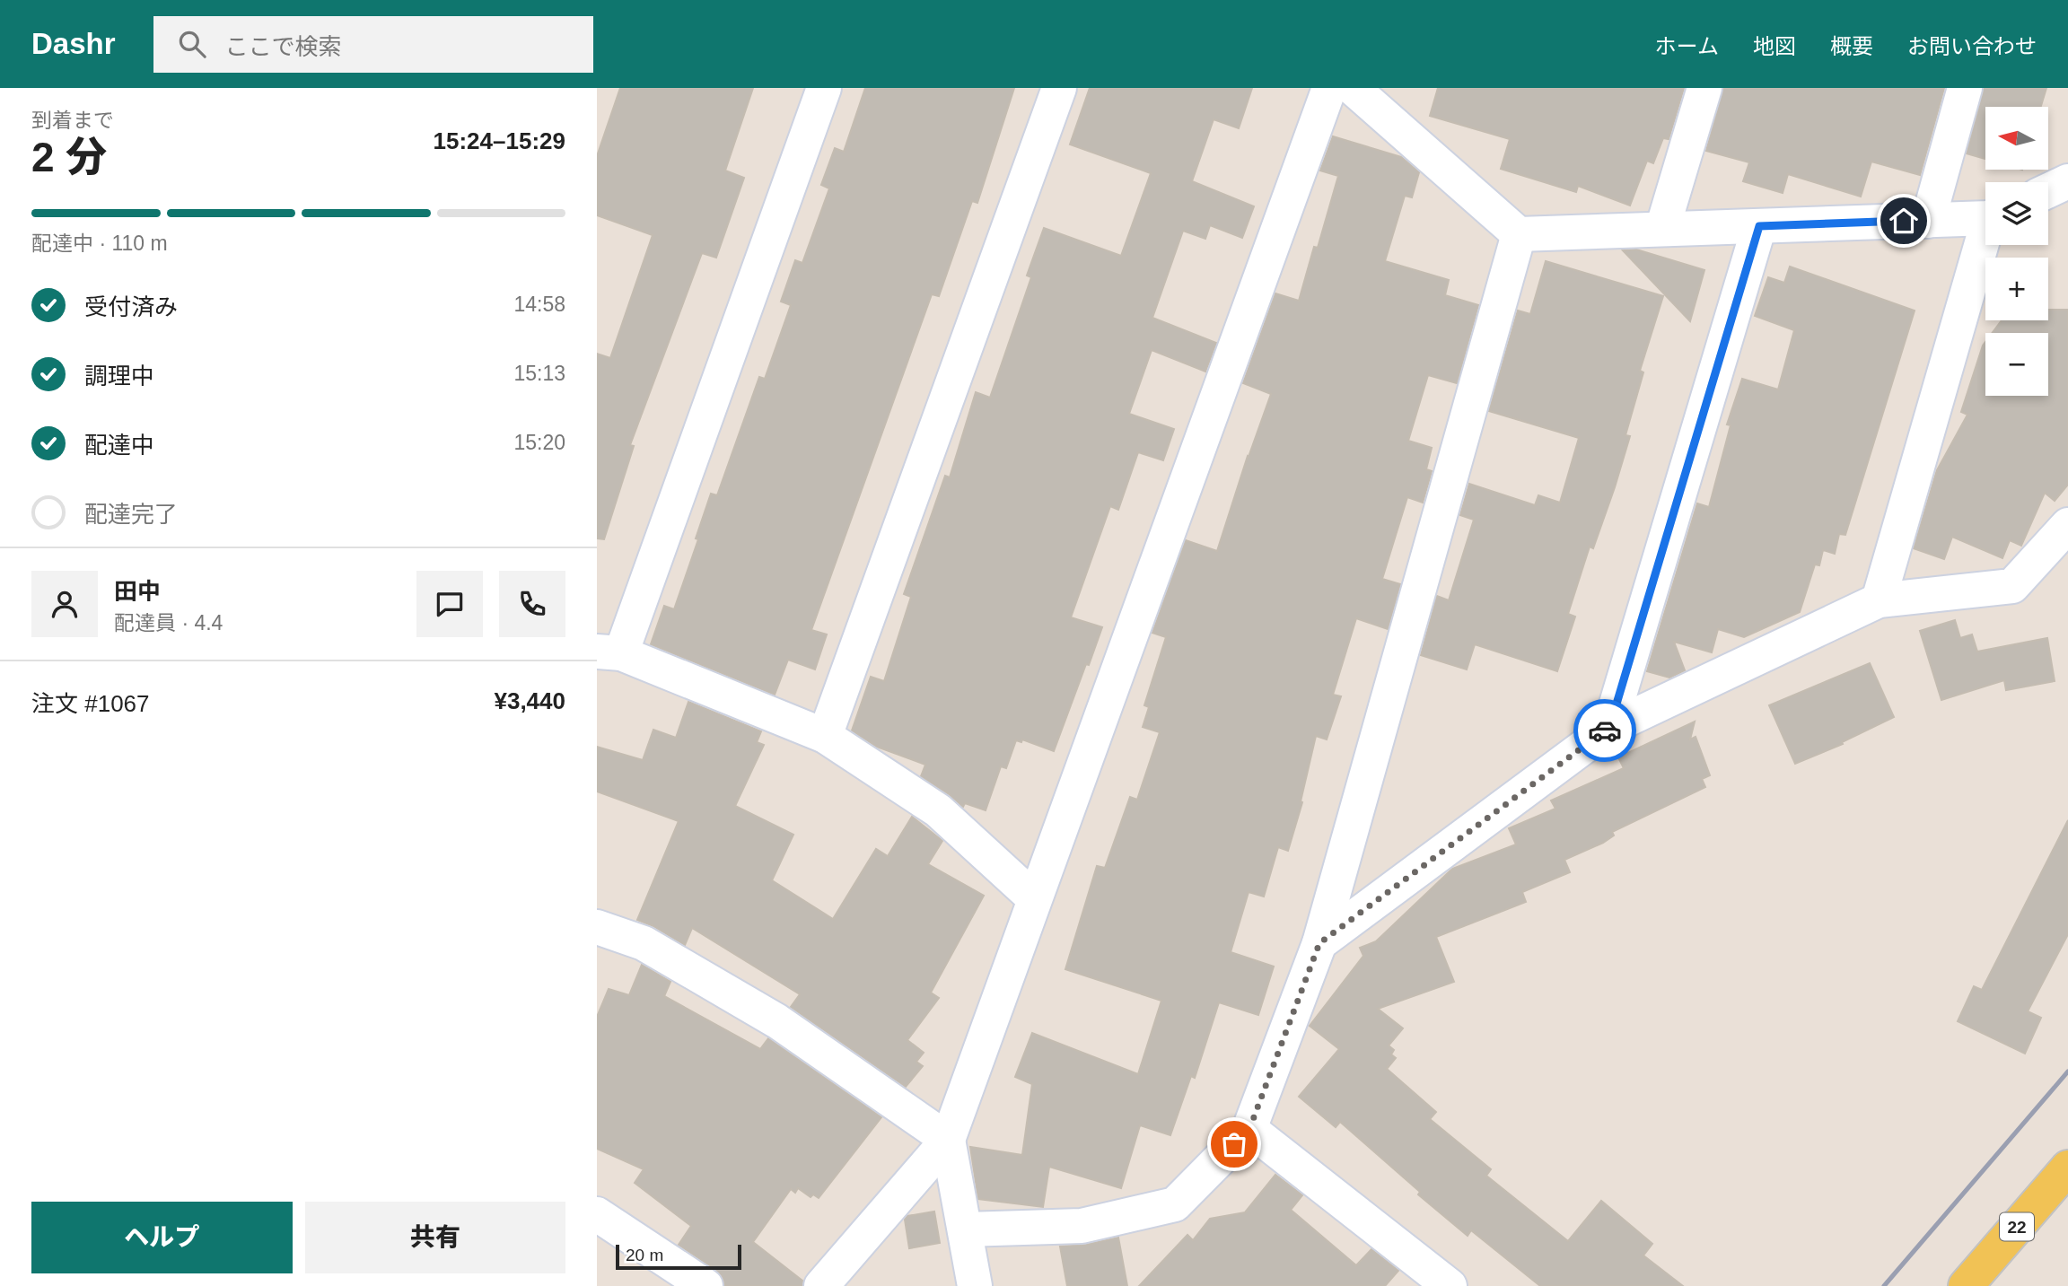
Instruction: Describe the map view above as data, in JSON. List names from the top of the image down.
{
  "streets": {
    "main road": ["22"]
  },
  "scale_bar": "20 m",
  "north": "left",
  "page": {
    "header": "Dashr",
    "search": "ここで検索",
    "nav": [
      "ホーム",
      "地図",
      "概要",
      "お問い合わせ"
    ],
    "heading": ["2 分", "到着まで", "15:24–15:29"],
    "panel": [
      "田中",
      "配達員 · 4.4",
      "注文 #1067",
      "¥3,440"
    ],
    "map_buttons": ["+", "−"],
    "bar": "配達中 · 110 m",
    "list": [
      ["受付済み", "14:58"],
      ["調理中", "15:13"],
      ["配達中", "15:20"],
      "配達完了"
    ],
    "buttons": ["ヘルプ", "共有"],
    "scale": "20 m"
  }
}
